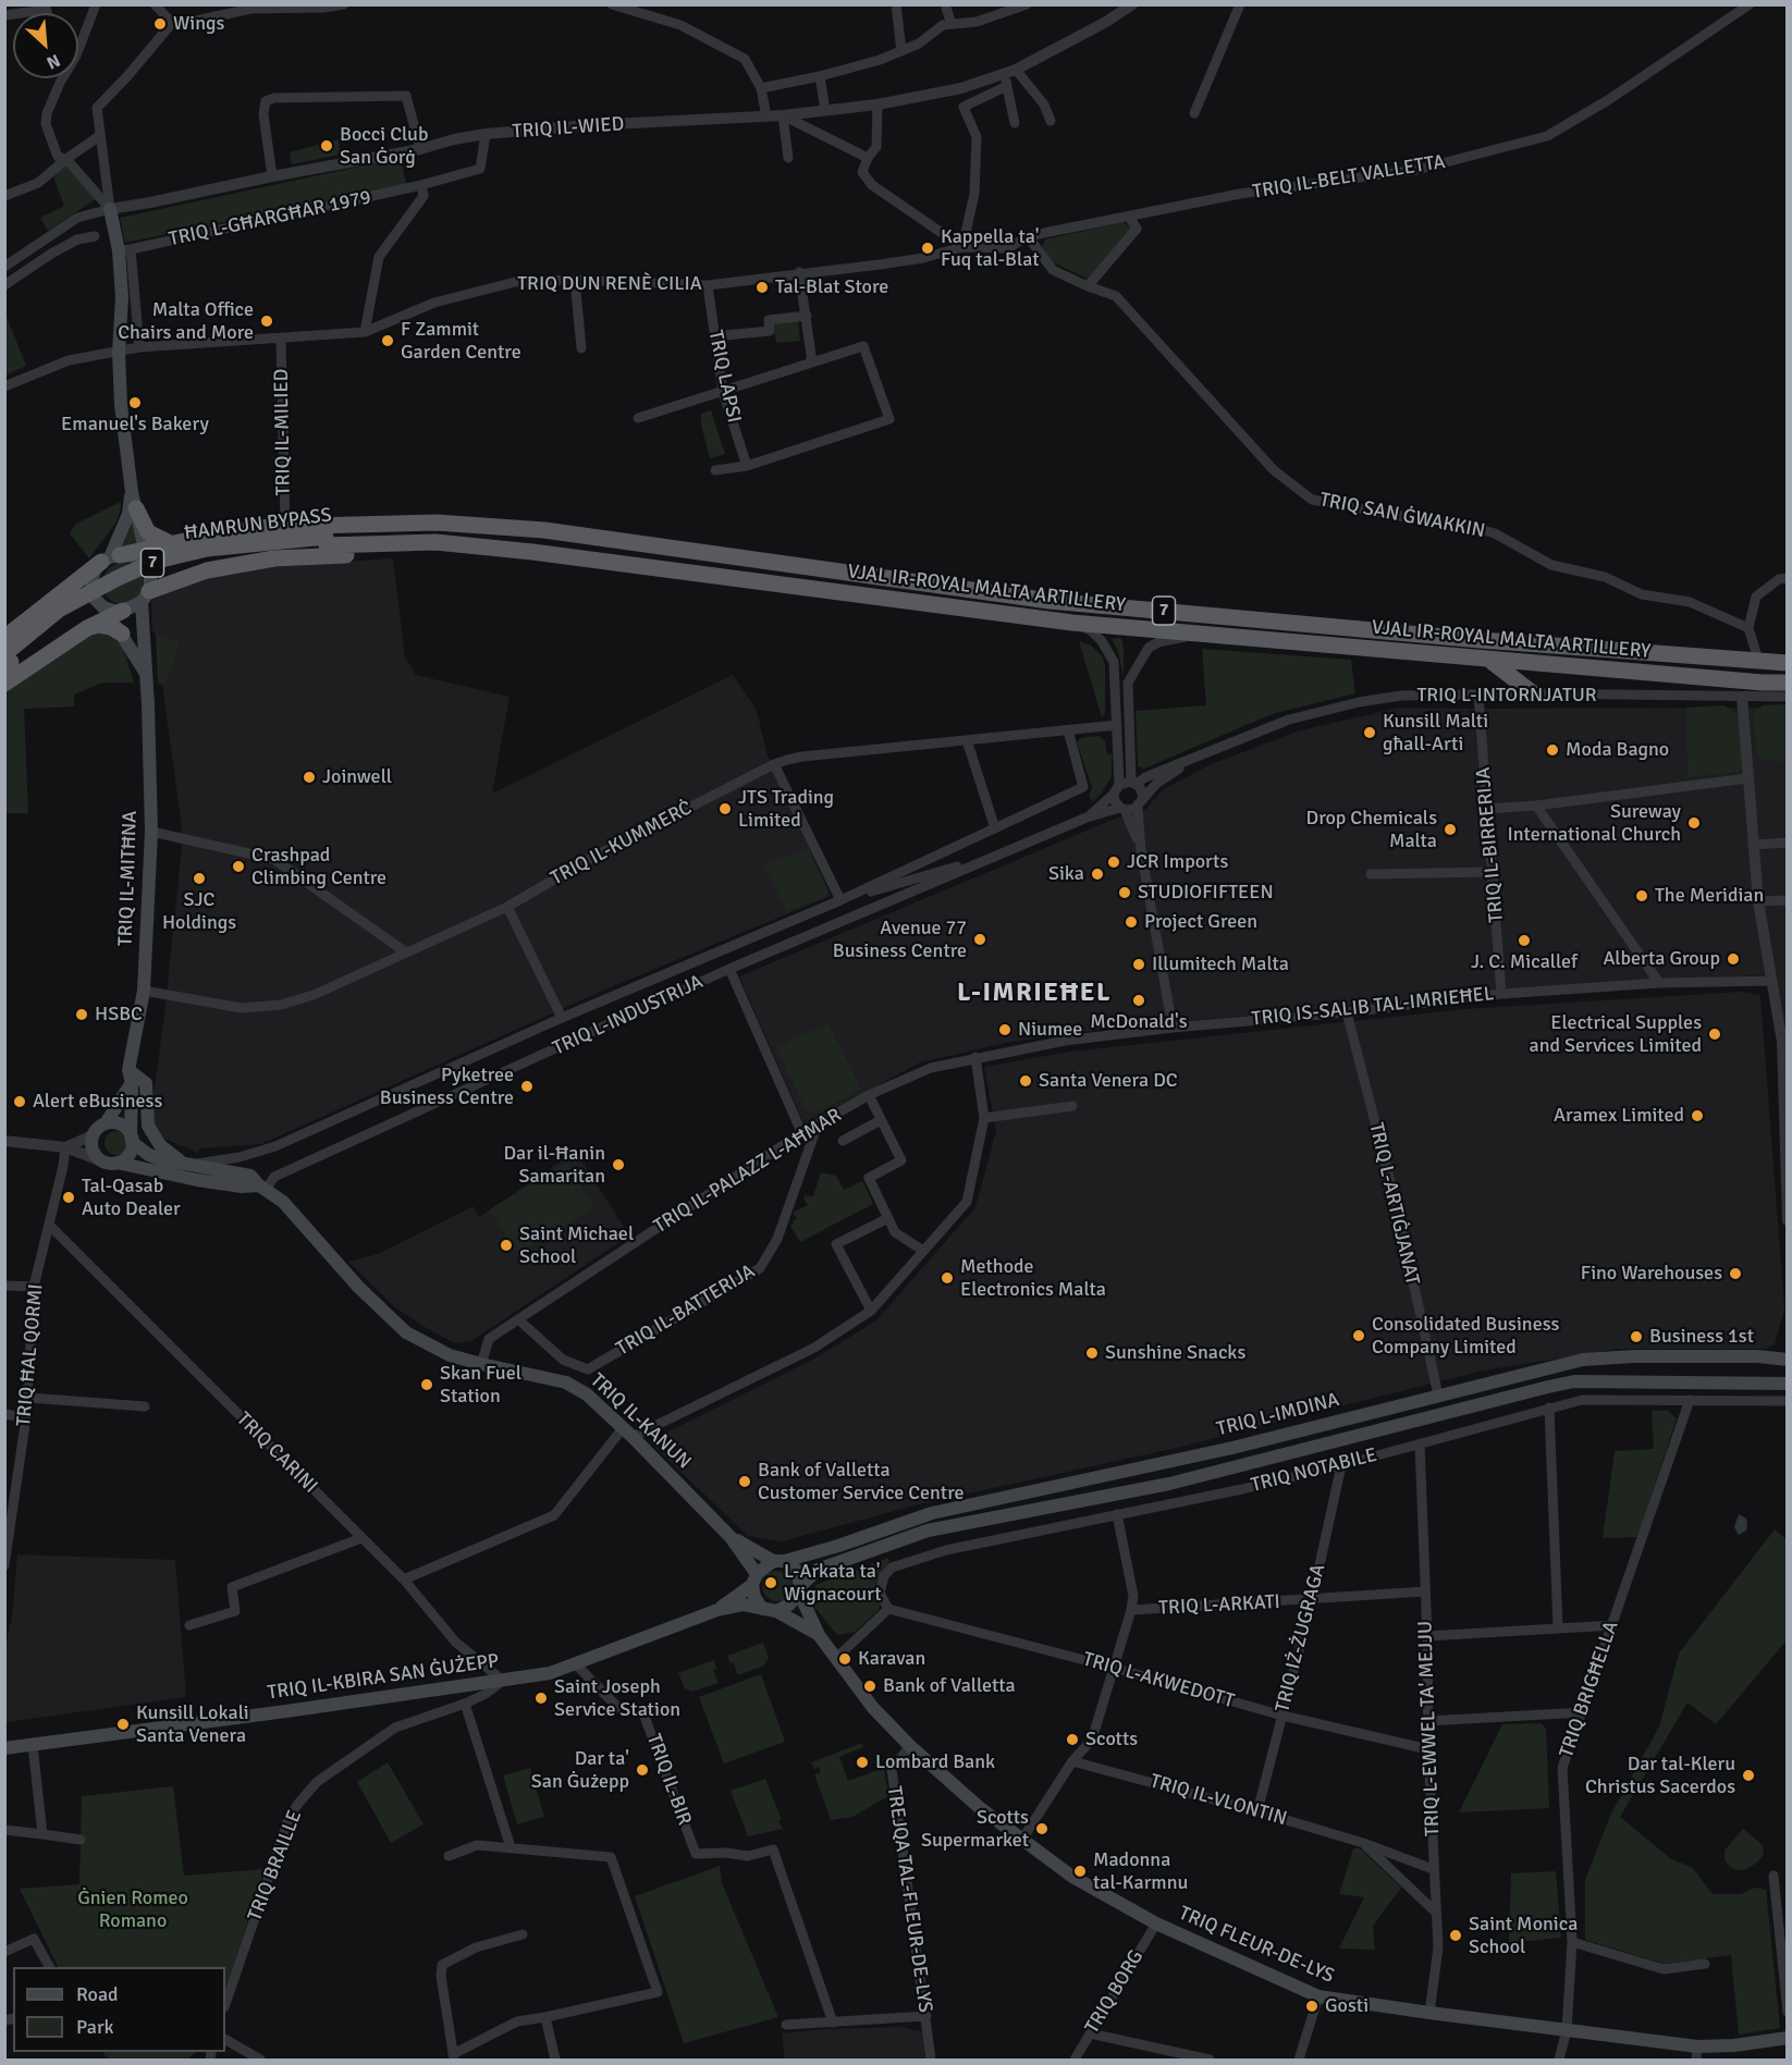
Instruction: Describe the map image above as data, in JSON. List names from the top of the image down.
{
  "streets": {
    "highway": ["ĦAMRUN BYPASS", "7", "VJAL IR-ROYAL MALTA ARTILLERY"],
    "main road": [
      "TRIQ IL-MITĦNA",
      "TRIQ L-IMDINA",
      "TRIQ IL-KANUN",
      "TRIQ IL-KBIRA SAN ĠUŻEPP",
      "TRIQ FLEUR-DE-LYS"
    ],
    "street": [
      "TRIQ IL-WIED",
      "TRIQ IL-BELT VALLETTA",
      "TRIQ L-GĦARGĦAR 1979",
      "TRIQ DUN RENÈ CILIA",
      "TRIQ LAPSI",
      "TRIQ IL-MILIED",
      "TRIQ SAN ĠWAKKIN",
      "TRIQ L-INTORNJATUR",
      "TRIQ IL-KUMMERĊ",
      "TRIQ IL-BIRRERIJA",
      "TRIQ IS-SALIB TAL-IMRIEĦEL",
      "TRIQ L-INDUSTRIJA",
      "TRIQ IL-PALAZZ L-AĦMAR",
      "TRIQ L-ARTIĠJANAT",
      "TRIQ IL-BATTERIJA",
      "TRIQ ĦAL QORMI",
      "TRIQ CARINI",
      "TRIQ NOTABILE",
      "TRIQ L-ARKATI",
      "TRIQ IŻ-ŻUGRAGA",
      "TRIQ L-AKWEDOTT",
      "TRIQ BRIGĦELLA",
      "TRIQ L-EWWEL TA' MEJJU",
      "TRIQ IL-BIR",
      "TRIQ IL-VLONTIN",
      "TRIQ BRAILLE",
      "TREJQA TAL-FLEUR-DE-LYS",
      "TRIQ BORG"
    ]
  },
  "crossings": [
    ["TRIQ IL-WIED", "TRIQ L-GĦARGĦAR 1979"],
    ["TRIQ IL-BELT VALLETTA", "TRIQ DUN RENÈ CILIA"],
    ["TRIQ IL-BELT VALLETTA", "TRIQ SAN ĠWAKKIN"],
    ["TRIQ DUN RENÈ CILIA", "TRIQ LAPSI"],
    ["TRIQ DUN RENÈ CILIA", "TRIQ IL-MILIED"],
    ["TRIQ DUN RENÈ CILIA", "TRIQ SAN ĠWAKKIN"],
    ["ĦAMRUN BYPASS", "VJAL IR-ROYAL MALTA ARTILLERY"],
    ["TRIQ L-INTORNJATUR", "TRIQ IL-BIRRERIJA"],
    ["TRIQ L-INTORNJATUR", "TRIQ L-INDUSTRIJA"],
    ["TRIQ IL-KUMMERĊ", "TRIQ IL-MITĦNA"],
    ["TRIQ IL-KUMMERĊ", "TRIQ L-INDUSTRIJA"],
    ["TRIQ IL-BIRRERIJA", "TRIQ IS-SALIB TAL-IMRIEĦEL"],
    ["TRIQ IL-MITĦNA", "TRIQ IL-KANUN"],
    ["TRIQ IS-SALIB TAL-IMRIEĦEL", "TRIQ IL-PALAZZ L-AĦMAR"],
    ["TRIQ IS-SALIB TAL-IMRIEĦEL", "TRIQ L-ARTIĠJANAT"],
    ["TRIQ L-INDUSTRIJA", "TRIQ IL-KANUN"],
    ["TRIQ IL-PALAZZ L-AĦMAR", "TRIQ IL-BATTERIJA"],
    ["TRIQ IL-PALAZZ L-AĦMAR", "TRIQ IL-KANUN"],
    ["TRIQ L-ARTIĠJANAT", "TRIQ L-IMDINA"],
    ["TRIQ ĦAL QORMI", "TRIQ CARINI"],
    ["TRIQ L-IMDINA", "TRIQ IL-KANUN"],
    ["TRIQ L-IMDINA", "TRIQ IL-KBIRA SAN ĠUŻEPP"],
    ["TRIQ L-IMDINA", "TRIQ FLEUR-DE-LYS"],
    ["TRIQ IL-KANUN", "TRIQ IL-KBIRA SAN ĠUŻEPP"],
    ["TRIQ IL-KANUN", "TRIQ FLEUR-DE-LYS"],
    ["TRIQ CARINI", "TRIQ IL-KBIRA SAN ĠUŻEPP"],
    ["TRIQ CARINI", "TRIQ BRAILLE"],
    ["TRIQ NOTABILE", "TRIQ IŻ-ŻUGRAGA"],
    ["TRIQ NOTABILE", "TRIQ L-AKWEDOTT"],
    ["TRIQ NOTABILE", "TRIQ BRIGĦELLA"],
    ["TRIQ NOTABILE", "TRIQ L-EWWEL TA' MEJJU"],
    ["TRIQ L-ARKATI", "TRIQ IŻ-ŻUGRAGA"],
    ["TRIQ L-ARKATI", "TRIQ L-EWWEL TA' MEJJU"],
    ["TRIQ IŻ-ŻUGRAGA", "TRIQ L-AKWEDOTT"],
    ["TRIQ IŻ-ŻUGRAGA", "TRIQ IL-VLONTIN"],
    ["TRIQ IL-KBIRA SAN ĠUŻEPP", "TRIQ IL-BIR"],
    ["TRIQ IL-KBIRA SAN ĠUŻEPP", "TRIQ BRAILLE"],
    ["TRIQ IL-KBIRA SAN ĠUŻEPP", "TRIQ FLEUR-DE-LYS"],
    ["TRIQ L-AKWEDOTT", "TRIQ L-EWWEL TA' MEJJU"],
    ["TRIQ BRIGĦELLA", "TRIQ FLEUR-DE-LYS"],
    ["TRIQ L-EWWEL TA' MEJJU", "TRIQ IL-VLONTIN"],
    ["TRIQ L-EWWEL TA' MEJJU", "TRIQ FLEUR-DE-LYS"],
    ["TREJQA TAL-FLEUR-DE-LYS", "TRIQ FLEUR-DE-LYS"],
    ["TRIQ FLEUR-DE-LYS", "TRIQ BORG"]
  ],
  "districts": ["L-IMRIEĦEL"],
  "parks": ["Ġnien Romeo Romano"],
  "places": [
    "Wings",
    "Bocci Club San Ġorġ",
    "Kappella ta' Fuq tal-Blat",
    "Tal-Blat Store",
    "Malta Office Chairs and More",
    "F Zammit Garden Centre",
    "Emanuel's Bakery",
    "Kunsill Malti għall-Arti",
    "Moda Bagno",
    "Joinwell",
    "JTS Trading Limited",
    "Sureway International Church",
    "Drop Chemicals Malta",
    "JCR Imports",
    "Crashpad Climbing Centre",
    "Sika",
    "SJC Holdings",
    "STUDIOFIFTEEN",
    "The Meridian",
    "Project Green",
    "Avenue 77 Business Centre",
    "J. C. Micallef",
    "Alberta Group",
    "Illumitech Malta",
    "McDonald's",
    "HSBC",
    "Niumee",
    "Electrical Supples and Services Limited",
    "Santa Venera DC",
    "Pyketree Business Centre",
    "Alert eBusiness",
    "Aramex Limited",
    "Dar il-Ħanin Samaritan",
    "Tal-Qasab Auto Dealer",
    "Saint Michael School",
    "Fino Warehouses",
    "Methode Electronics Malta",
    "Consolidated Business Company Limited",
    "Business 1st",
    "Sunshine Snacks",
    "Skan Fuel Station",
    "Bank of Valletta Customer Service Centre",
    "L-Arkata ta' Wignacourt",
    "Karavan",
    "Bank of Valletta",
    "Saint Joseph Service Station",
    "Kunsill Lokali Santa Venera",
    "Scotts",
    "Lombard Bank",
    "Dar ta' San Ġużepp",
    "Dar tal-Kleru Christus Sacerdos",
    "Scotts Supermarket",
    "Madonna tal-Karmnu",
    "Saint Monica School",
    "Gosti"
  ],
  "legend": ["Road", "Park"],
  "north": "bottom right"
}
